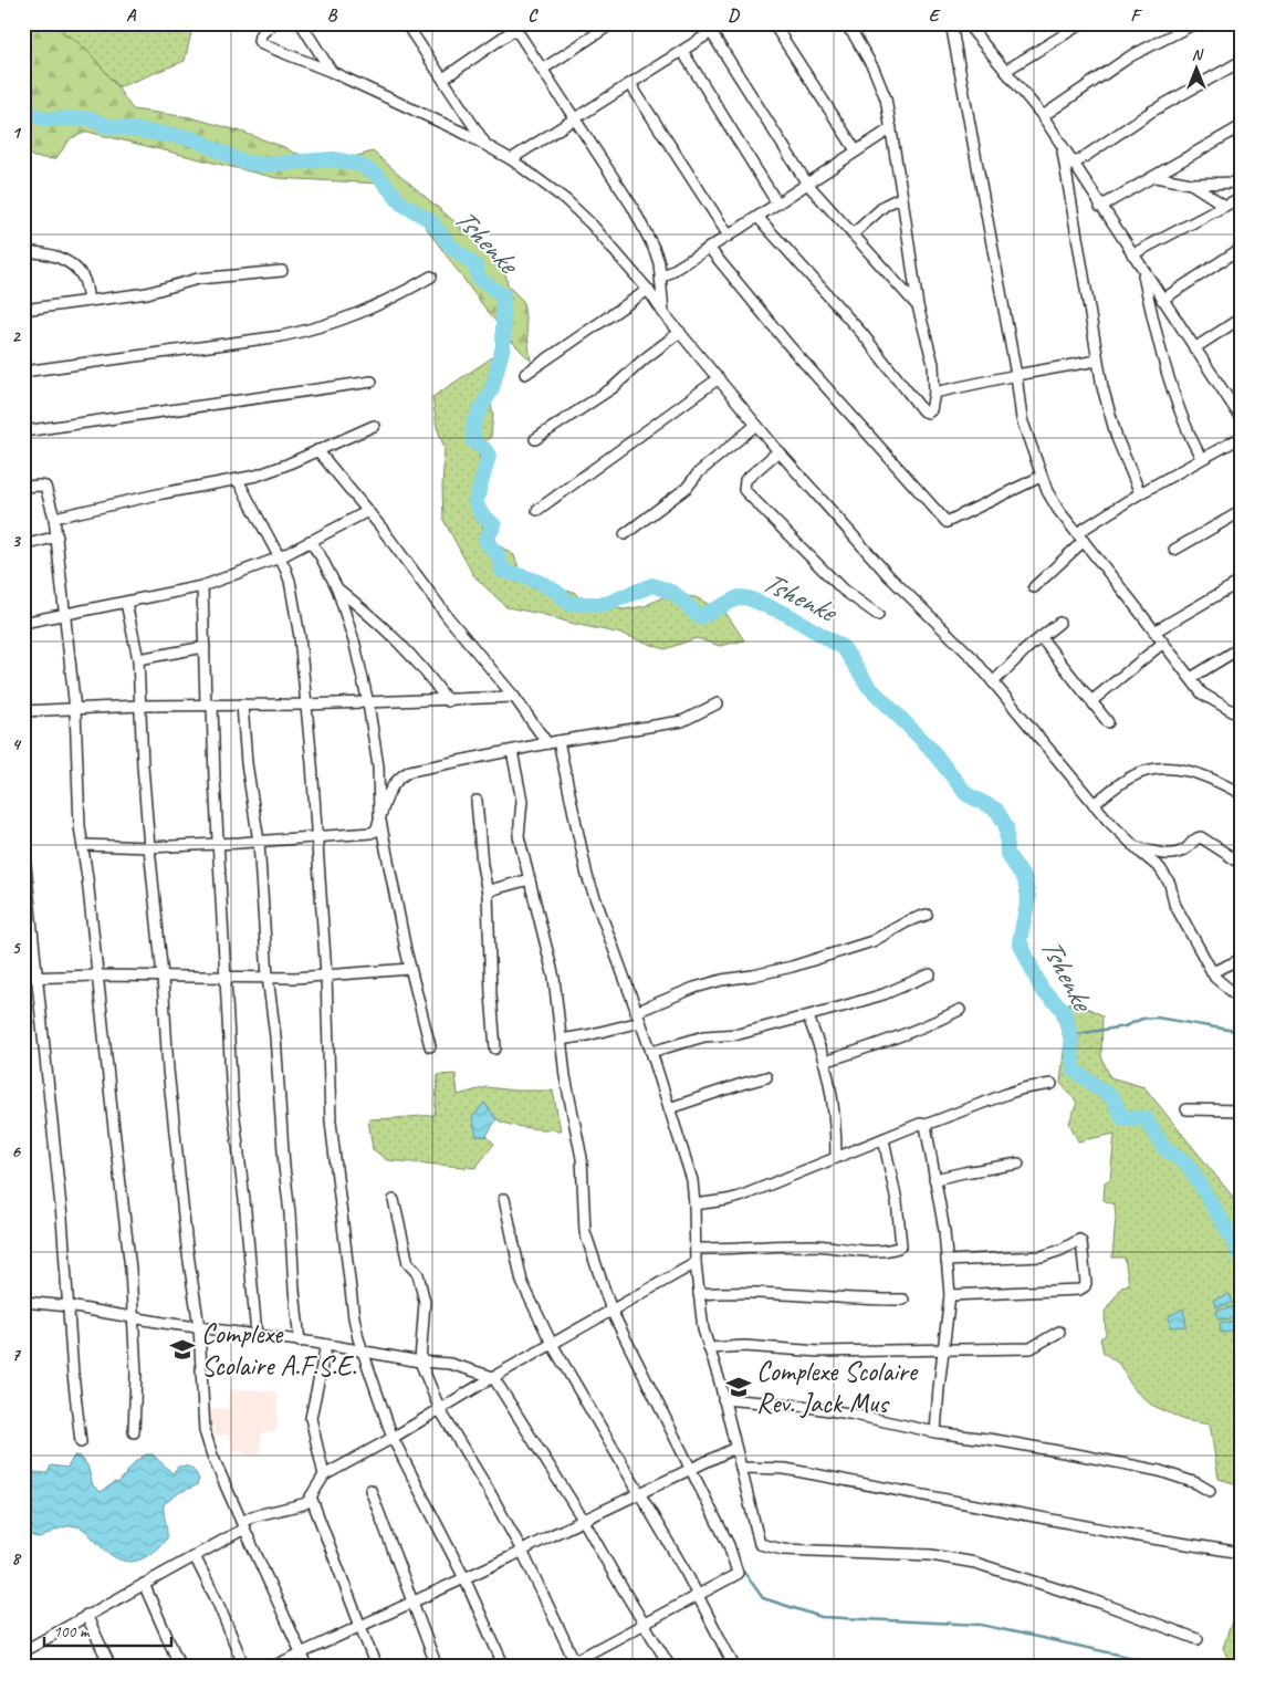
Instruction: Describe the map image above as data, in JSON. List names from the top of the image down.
{
  "water": ["Tshenke"],
  "places": {
    "school or university": ["Complexe Scolaire A.F.S.E.", "Complexe Scolaire Rev. Jack Mus"]
  },
  "scale_bar": "100 m",
  "north": "top",
  "grid": {
    "columns": [
      "A",
      "B",
      "C",
      "D",
      "E",
      "F"
    ],
    "rows": [
      "1",
      "2",
      "3",
      "4",
      "5",
      "6",
      "7",
      "8"
    ]
  }
}
